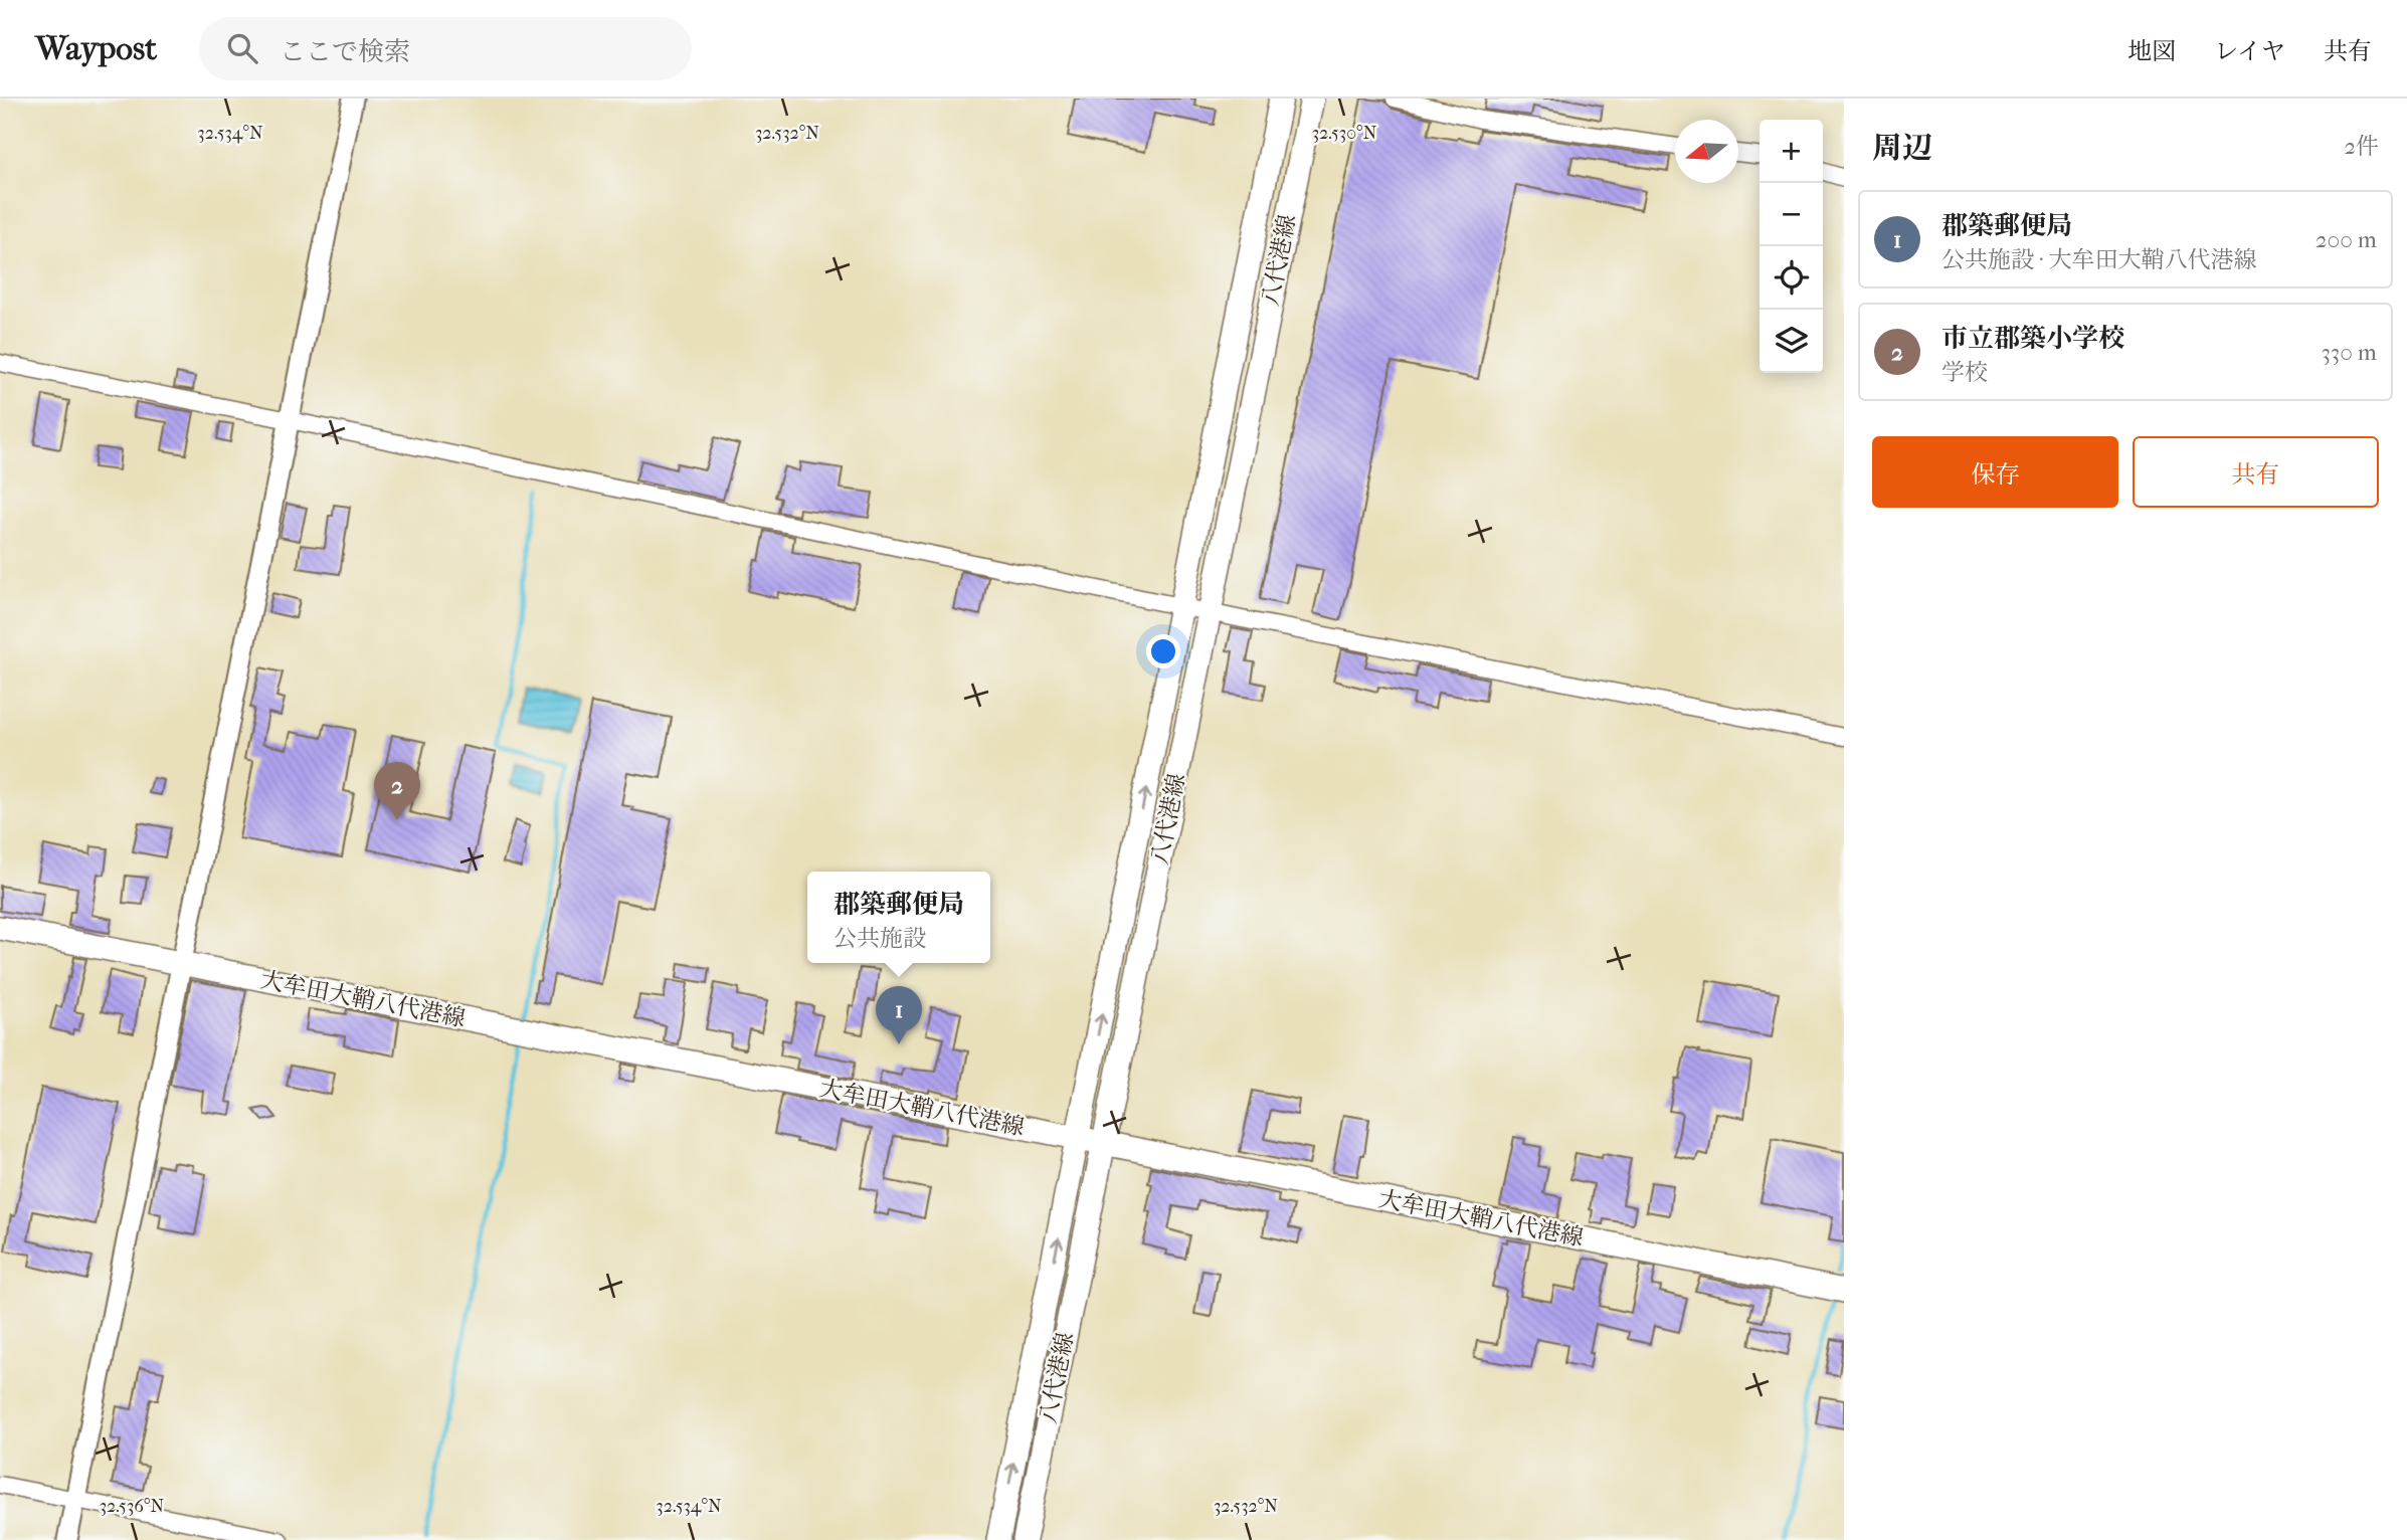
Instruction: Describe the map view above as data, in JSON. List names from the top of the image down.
{
  "streets": {
    "main road": ["八代港線", "大牟田大鞘八代港線"]
  },
  "crossings": [
    ["八代港線", "大牟田大鞘八代港線"]
  ],
  "north": "left",
  "page": {
    "header": "Waypost",
    "search": "ここで検索",
    "nav": ["地図", "レイヤ", "共有"],
    "heading": ["周辺", "2件"],
    "map_buttons": ["+", "−"],
    "list": [
      {
        "mark": "1",
        "name": "郡築郵便局",
        "note": "公共施設 · 大牟田大鞘八代港線",
        "value": "200 m"
      },
      {
        "mark": "2",
        "name": "市立郡築小学校",
        "note": "学校",
        "value": "330 m"
      }
    ],
    "buttons": ["保存", "共有"],
    "pins": ["2", "1"],
    "popup": ["郡築郵便局", "公共施設"]
  },
  "coordinates": [
    "32.534°N",
    "32.532°N",
    "32.530°N",
    "32.536°N"
  ]
}
